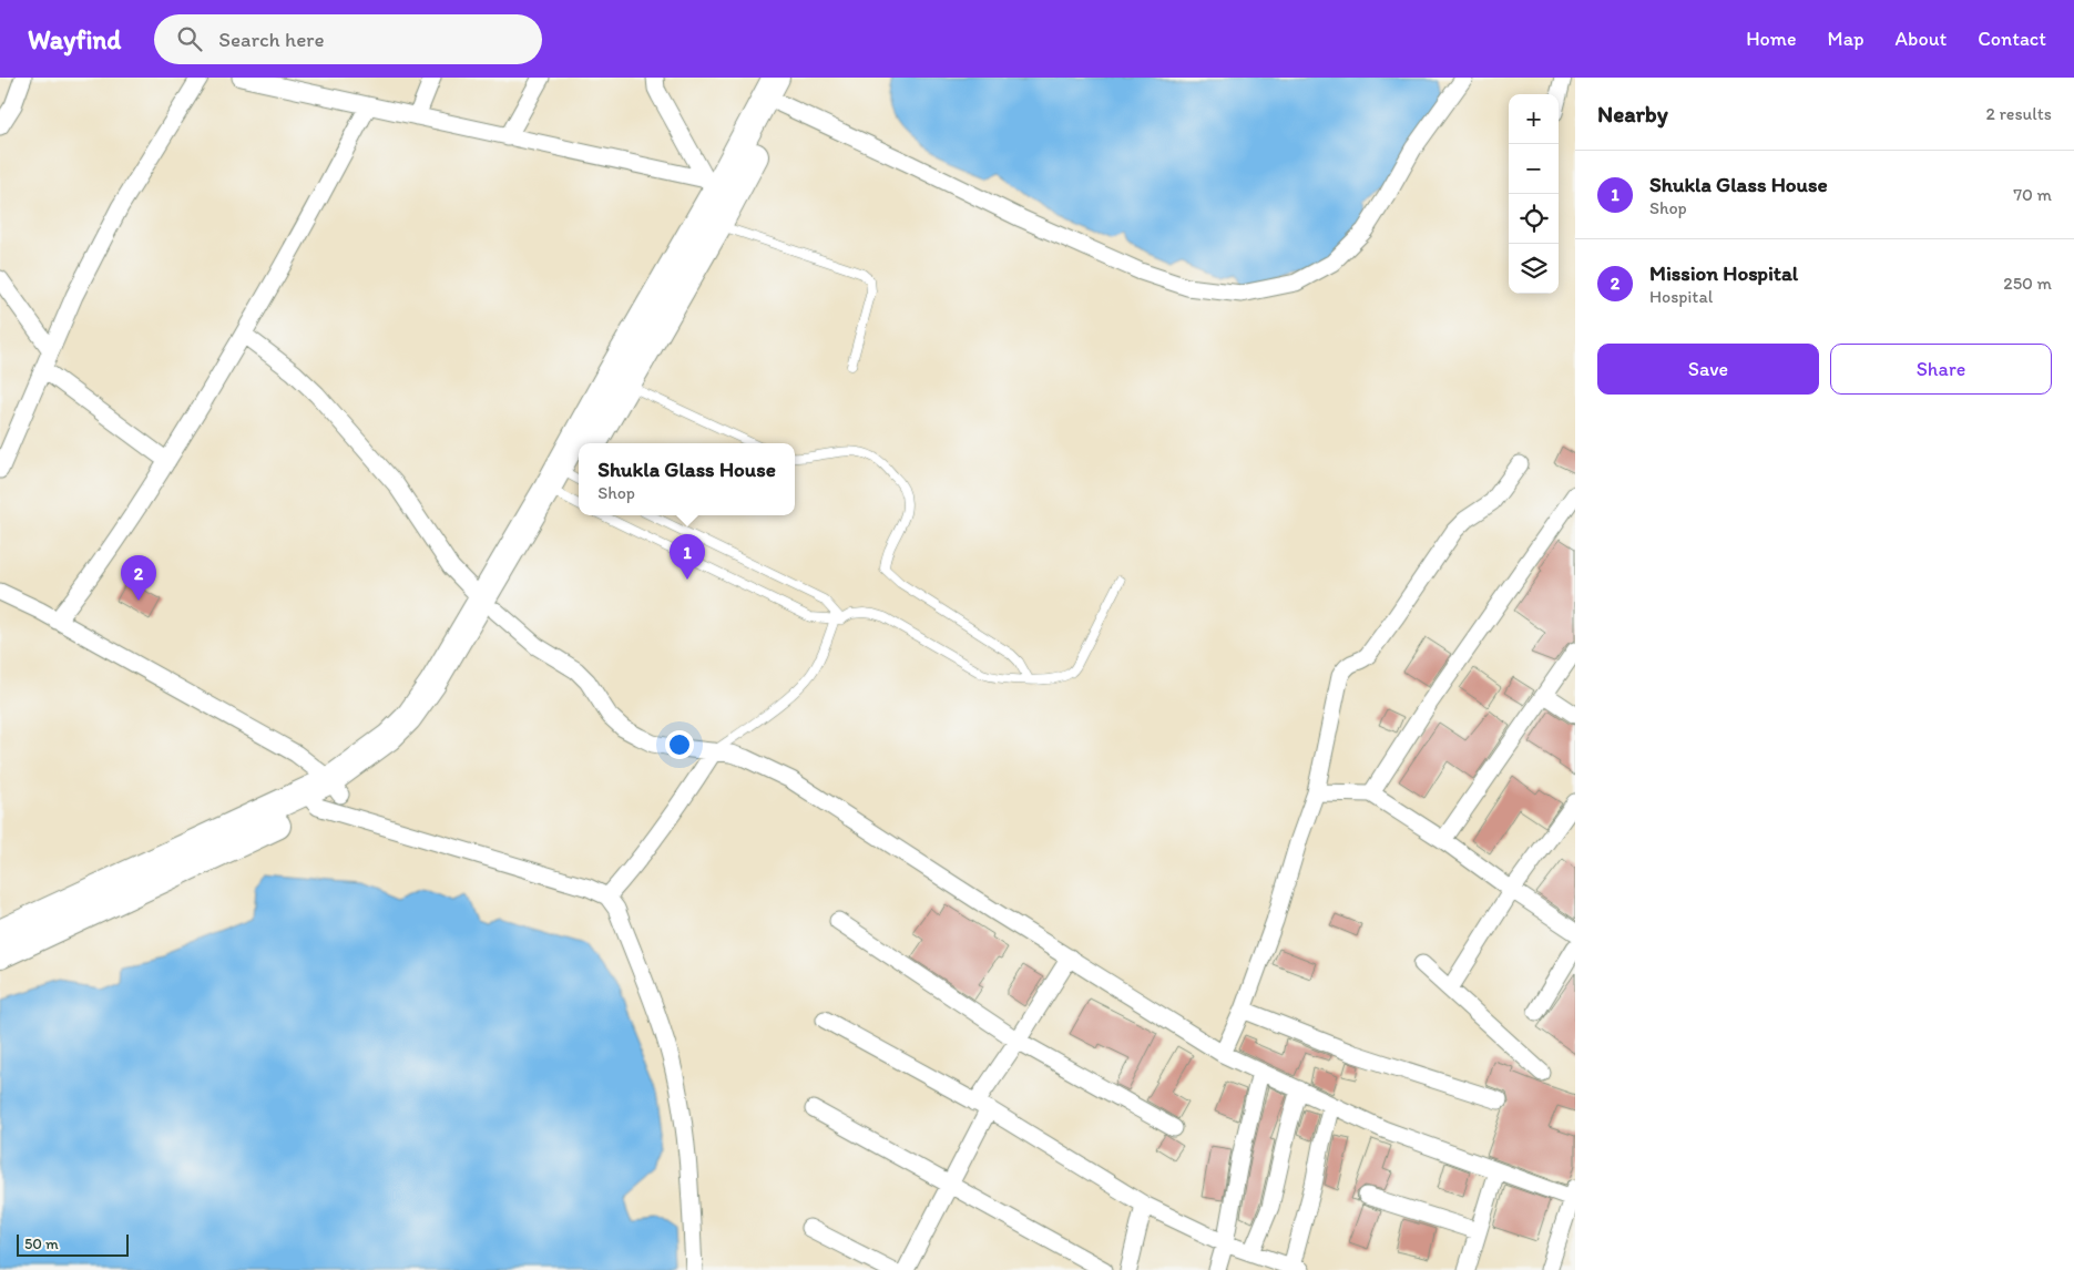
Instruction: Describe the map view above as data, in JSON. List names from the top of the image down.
{
  "scale_bar": "50 m",
  "page": {
    "header": "Wayfind",
    "search": "Search here",
    "nav": [
      "Home",
      "Map",
      "About",
      "Contact"
    ],
    "heading": ["Nearby", "2 results"],
    "map_buttons": ["+", "−"],
    "list": [
      {
        "mark": "1",
        "name": "Shukla Glass House",
        "note": "Shop",
        "value": "70 m"
      },
      {
        "mark": "2",
        "name": "Mission Hospital",
        "note": "Hospital",
        "value": "250 m"
      }
    ],
    "buttons": ["Save", "Share"],
    "popup": ["Shukla Glass House", "Shop"],
    "pins": ["1", "2"],
    "scale": "50 m"
  }
}
